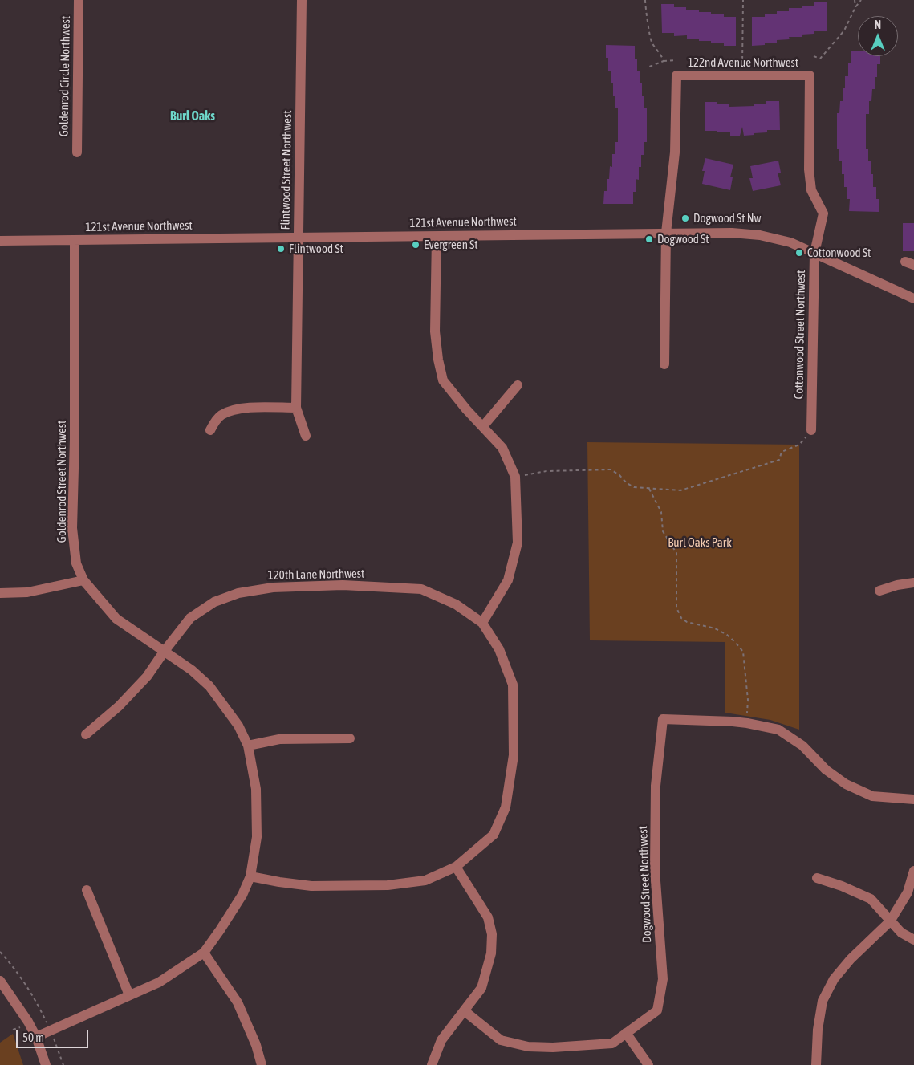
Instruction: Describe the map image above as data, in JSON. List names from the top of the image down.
{
  "streets": {
    "street": [
      "122nd Avenue Northwest",
      "Goldenrod Circle Northwest",
      "Flintwood Street Northwest",
      "121st Avenue Northwest",
      "Cottonwood Street Northwest",
      "Goldenrod Street Northwest",
      "120th Lane Northwest",
      "Dogwood Street Northwest"
    ]
  },
  "crossings": [
    ["122nd Avenue Northwest", "121st Avenue Northwest"],
    ["122nd Avenue Northwest", "Cottonwood Street Northwest"],
    ["Flintwood Street Northwest", "121st Avenue Northwest"],
    ["121st Avenue Northwest", "Cottonwood Street Northwest"],
    ["121st Avenue Northwest", "Goldenrod Street Northwest"],
    ["Goldenrod Street Northwest", "120th Lane Northwest"]
  ],
  "districts": ["Burl Oaks"],
  "parks": ["Burl Oaks Park"],
  "places": [
    "Dogwood St Nw",
    "Dogwood St",
    "Evergreen St",
    "Flintwood St",
    "Cottonwood St"
  ],
  "scale_bar": "50 m",
  "north": "top"
}
